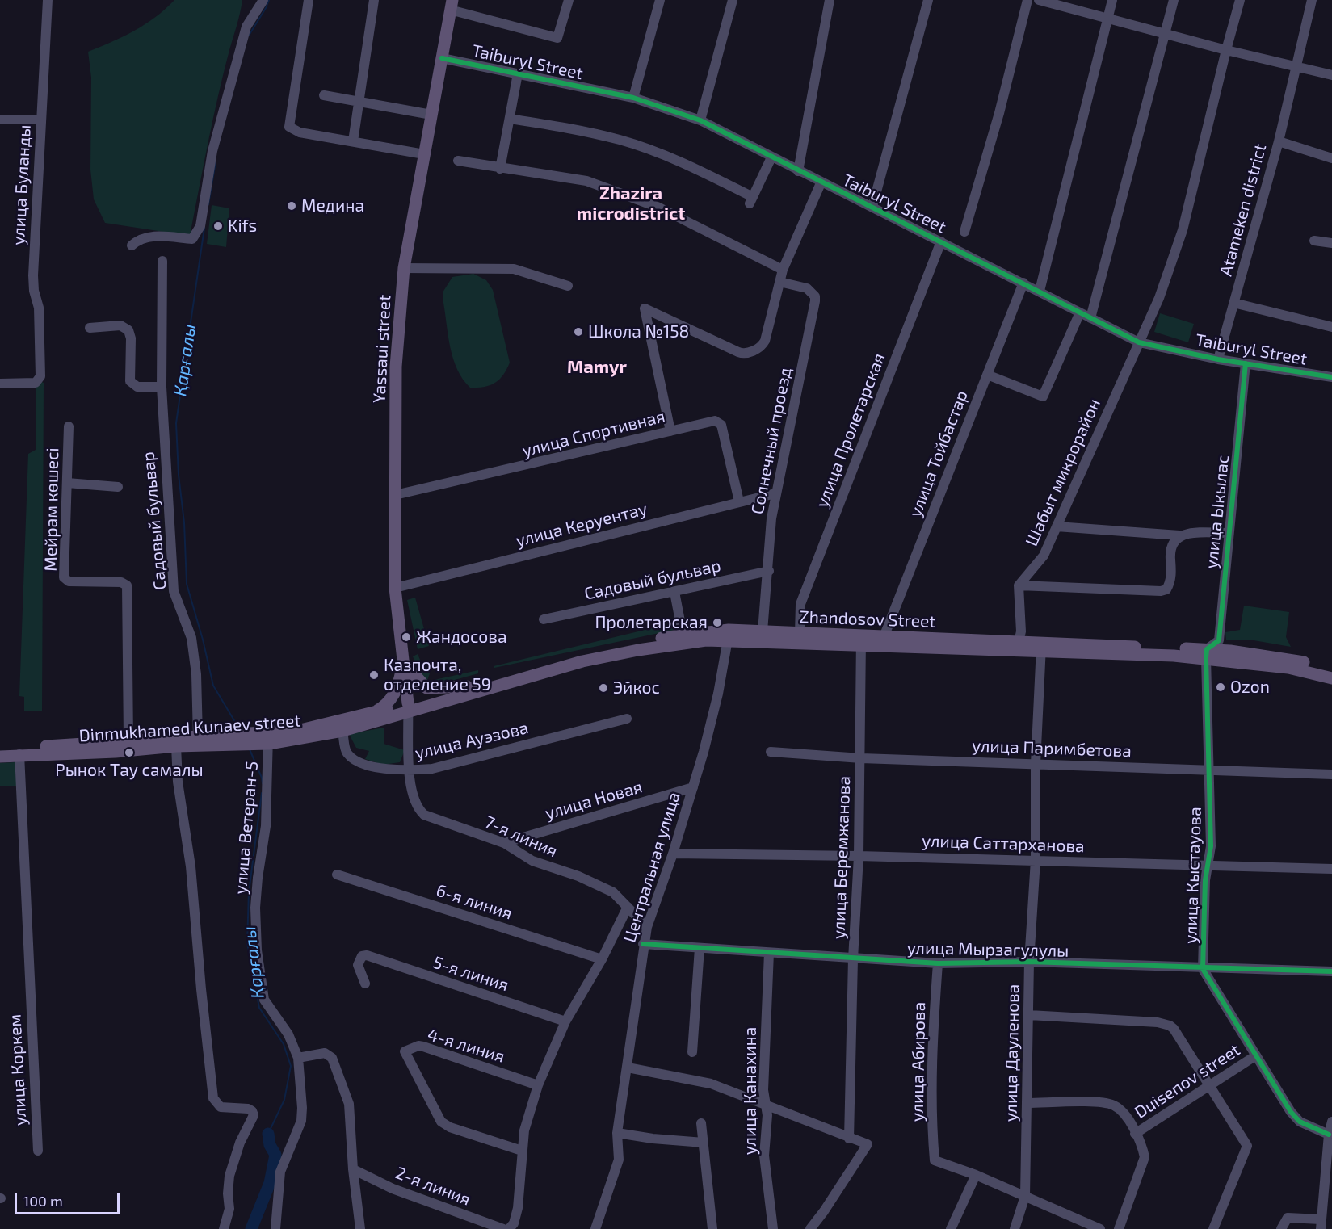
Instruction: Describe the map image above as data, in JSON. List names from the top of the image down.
{
  "streets": {
    "main road": ["Yassaui street", "Zhandosov Street", "Dinmukhamed Kunaev street"],
    "street": [
      "Taiburyl Street",
      "улица Буланды",
      "Atameken district",
      "улица Пролетарская",
      "улица Спортивная",
      "Солнечный проезд",
      "улица Тойбастар",
      "Шабыт микрорайон",
      "Мейрам көшесі",
      "улица Ыкылас",
      "Садовый бульвар",
      "улица Керуентау",
      "улица Ауэзова",
      "улица Паримбетова",
      "улица Новая",
      "улица Ветеран-5",
      "7-я линия",
      "улица Саттарханова",
      "улица Беремжанова",
      "Центральная улица",
      "улица Кыстауова",
      "6-я линия",
      "улица Мырзагулулы",
      "5-я линия",
      "4-я линия",
      "улица Дауленова",
      "улица Абирова",
      "улица Коркем",
      "Duisenov street",
      "улица Канахина",
      "2-я линия"
    ]
  },
  "crossings": [
    ["Taiburyl Street", "Atameken district"],
    ["Taiburyl Street", "Yassaui street"],
    ["Taiburyl Street", "улица Пролетарская"],
    ["Taiburyl Street", "улица Спортивная"],
    ["Taiburyl Street", "Солнечный проезд"],
    ["Taiburyl Street", "улица Тойбастар"],
    ["Taiburyl Street", "Шабыт микрорайон"],
    ["Taiburyl Street", "улица Ыкылас"],
    ["Yassaui street", "улица Спортивная"],
    ["Yassaui street", "улица Керуентау"],
    ["Yassaui street", "Zhandosov Street"],
    ["Yassaui street", "Dinmukhamed Kunaev street"],
    ["Yassaui street", "7-я линия"],
    ["улица Пролетарская", "Zhandosov Street"],
    ["улица Спортивная", "улица Керуентау"],
    ["Солнечный проезд", "Садовый бульвар"],
    ["Солнечный проезд", "улица Керуентау"],
    ["Солнечный проезд", "Zhandosov Street"],
    ["улица Тойбастар", "Zhandosov Street"],
    ["Мейрам көшесі", "Dinmukhamed Kunaev street"],
    ["улица Ыкылас", "Zhandosov Street"],
    ["улица Ыкылас", "улица Кыстауова"],
    ["Садовый бульвар", "Dinmukhamed Kunaev street"],
    ["Zhandosov Street", "Dinmukhamed Kunaev street"],
    ["Zhandosov Street", "7-я линия"],
    ["Zhandosov Street", "улица Беремжанова"],
    ["Zhandosov Street", "Центральная улица"],
    ["Zhandosov Street", "улица Кыстауова"],
    ["Zhandosov Street", "улица Дауленова"],
    ["Dinmukhamed Kunaev street", "улица Ауэзова"],
    ["Dinmukhamed Kunaev street", "улица Ветеран-5"],
    ["Dinmukhamed Kunaev street", "7-я линия"],
    ["Dinmukhamed Kunaev street", "улица Коркем"],
    ["улица Ауэзова", "7-я линия"],
    ["улица Паримбетова", "улица Беремжанова"],
    ["улица Паримбетова", "улица Кыстауова"],
    ["улица Паримбетова", "улица Дауленова"],
    ["улица Новая", "7-я линия"],
    ["улица Новая", "Центральная улица"],
    ["7-я линия", "Центральная улица"],
    ["улица Саттарханова", "улица Беремжанова"],
    ["улица Саттарханова", "Центральная улица"],
    ["улица Саттарханова", "улица Кыстауова"],
    ["улица Саттарханова", "улица Дауленова"],
    ["улица Беремжанова", "улица Мырзагулулы"],
    ["Центральная улица", "улица Мырзагулулы"],
    ["улица Кыстауова", "улица Мырзагулулы"],
    ["улица Кыстауова", "Duisenov street"],
    ["улица Мырзагулулы", "улица Дауленова"],
    ["улица Мырзагулулы", "улица Абирова"],
    ["улица Мырзагулулы", "улица Канахина"]
  ],
  "districts": ["Zhazira microdistrict", "Mamyr"],
  "water": ["Қарғалы"],
  "places": [
    "Медина",
    "Kifs",
    "Школа №158",
    "Пролетарская",
    "Жандосова",
    "Казпочта, отделение 59",
    "Ozon",
    "Эйкос",
    "Рынок Тау самалы"
  ],
  "scale_bar": "100 m"
}
